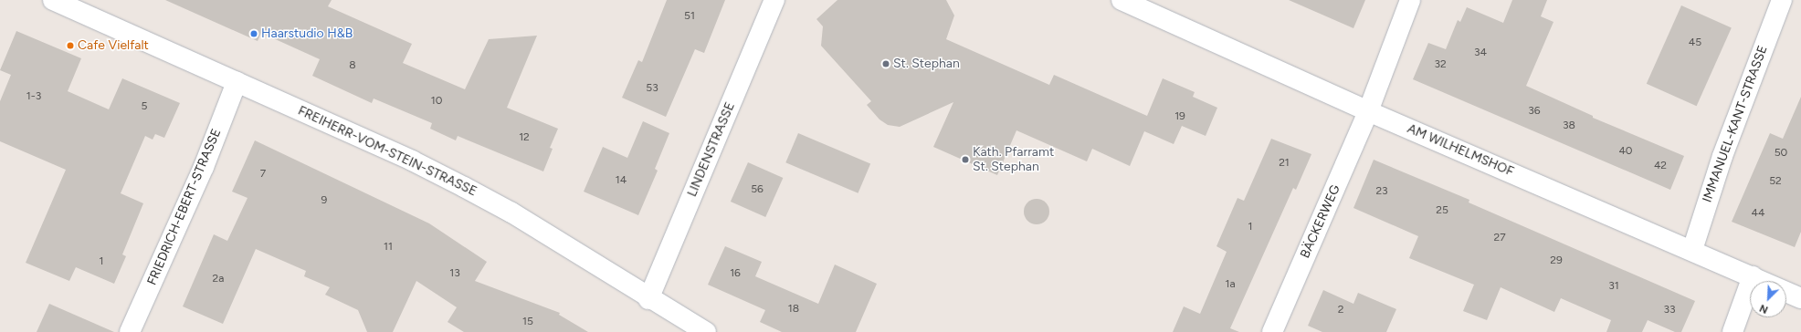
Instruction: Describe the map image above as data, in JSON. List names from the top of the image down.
{
  "streets": {
    "street": [
      "IMMANUEL-KANT-STRASSE",
      "LINDENSTRASSE",
      "AM WILHELMSHOF",
      "FREIHERR-VOM-STEIN-STRASSE",
      "FRIEDRICH-EBERT-STRASSE",
      "BÄCKERWEG"
    ]
  },
  "crossings": [
    ["IMMANUEL-KANT-STRASSE", "AM WILHELMSHOF"],
    ["LINDENSTRASSE", "FREIHERR-VOM-STEIN-STRASSE"],
    ["AM WILHELMSHOF", "BÄCKERWEG"],
    ["FREIHERR-VOM-STEIN-STRASSE", "FRIEDRICH-EBERT-STRASSE"]
  ],
  "places": [
    "Haarstudio H&B",
    "Cafe Vielfalt",
    "St. Stephan",
    "Kath. Pfarramt St. Stephan"
  ],
  "house_numbers": [
    "51",
    "45",
    "34",
    "32",
    "8",
    "53",
    "1-3",
    "10",
    "5",
    "36",
    "19",
    "38",
    "12",
    "40",
    "50",
    "21",
    "42",
    "7",
    "14",
    "52",
    "56",
    "23",
    "9",
    "25",
    "44",
    "1",
    "27",
    "11",
    "29",
    "1",
    "13",
    "16",
    "2a",
    "1a",
    "31",
    "18",
    "2",
    "33",
    "15"
  ],
  "north": "bottom left"
}
